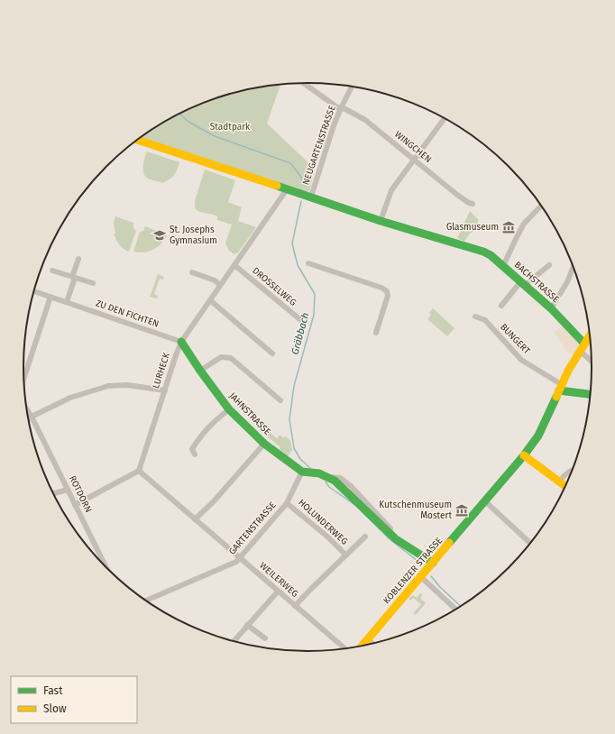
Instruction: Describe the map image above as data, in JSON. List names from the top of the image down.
{
  "streets": {
    "street": [
      "NEUGARTENSTRASSE",
      "WINGCHEN",
      "BACHSTRASSE",
      "DROSSELWEG",
      "ZU DEN FICHTEN",
      "BUNGERT",
      "LURHECK",
      "JAHNSTRASSE",
      "ROTDORN",
      "HOLUNDERWEG",
      "GARTENSTRASSE",
      "KOBLENZER STRASSE",
      "WEILERWEG"
    ]
  },
  "crossings": [
    ["NEUGARTENSTRASSE", "WINGCHEN"],
    ["BACHSTRASSE", "KOBLENZER STRASSE"],
    ["DROSSELWEG", "LURHECK"],
    ["ZU DEN FICHTEN", "LURHECK"],
    ["ZU DEN FICHTEN", "JAHNSTRASSE"],
    ["BUNGERT", "KOBLENZER STRASSE"],
    ["LURHECK", "JAHNSTRASSE"],
    ["LURHECK", "WEILERWEG"],
    ["JAHNSTRASSE", "GARTENSTRASSE"],
    ["HOLUNDERWEG", "GARTENSTRASSE"],
    ["HOLUNDERWEG", "WEILERWEG"],
    ["GARTENSTRASSE", "WEILERWEG"]
  ],
  "water": ["Gräbbach"],
  "parks": ["Stadtpark"],
  "places": {
    "museum": ["Glasmuseum", "Kutschenmuseum Mostert"],
    "school or university": ["St. Josephs Gymnasium"]
  },
  "legend": ["Fast", "Slow"]
}
